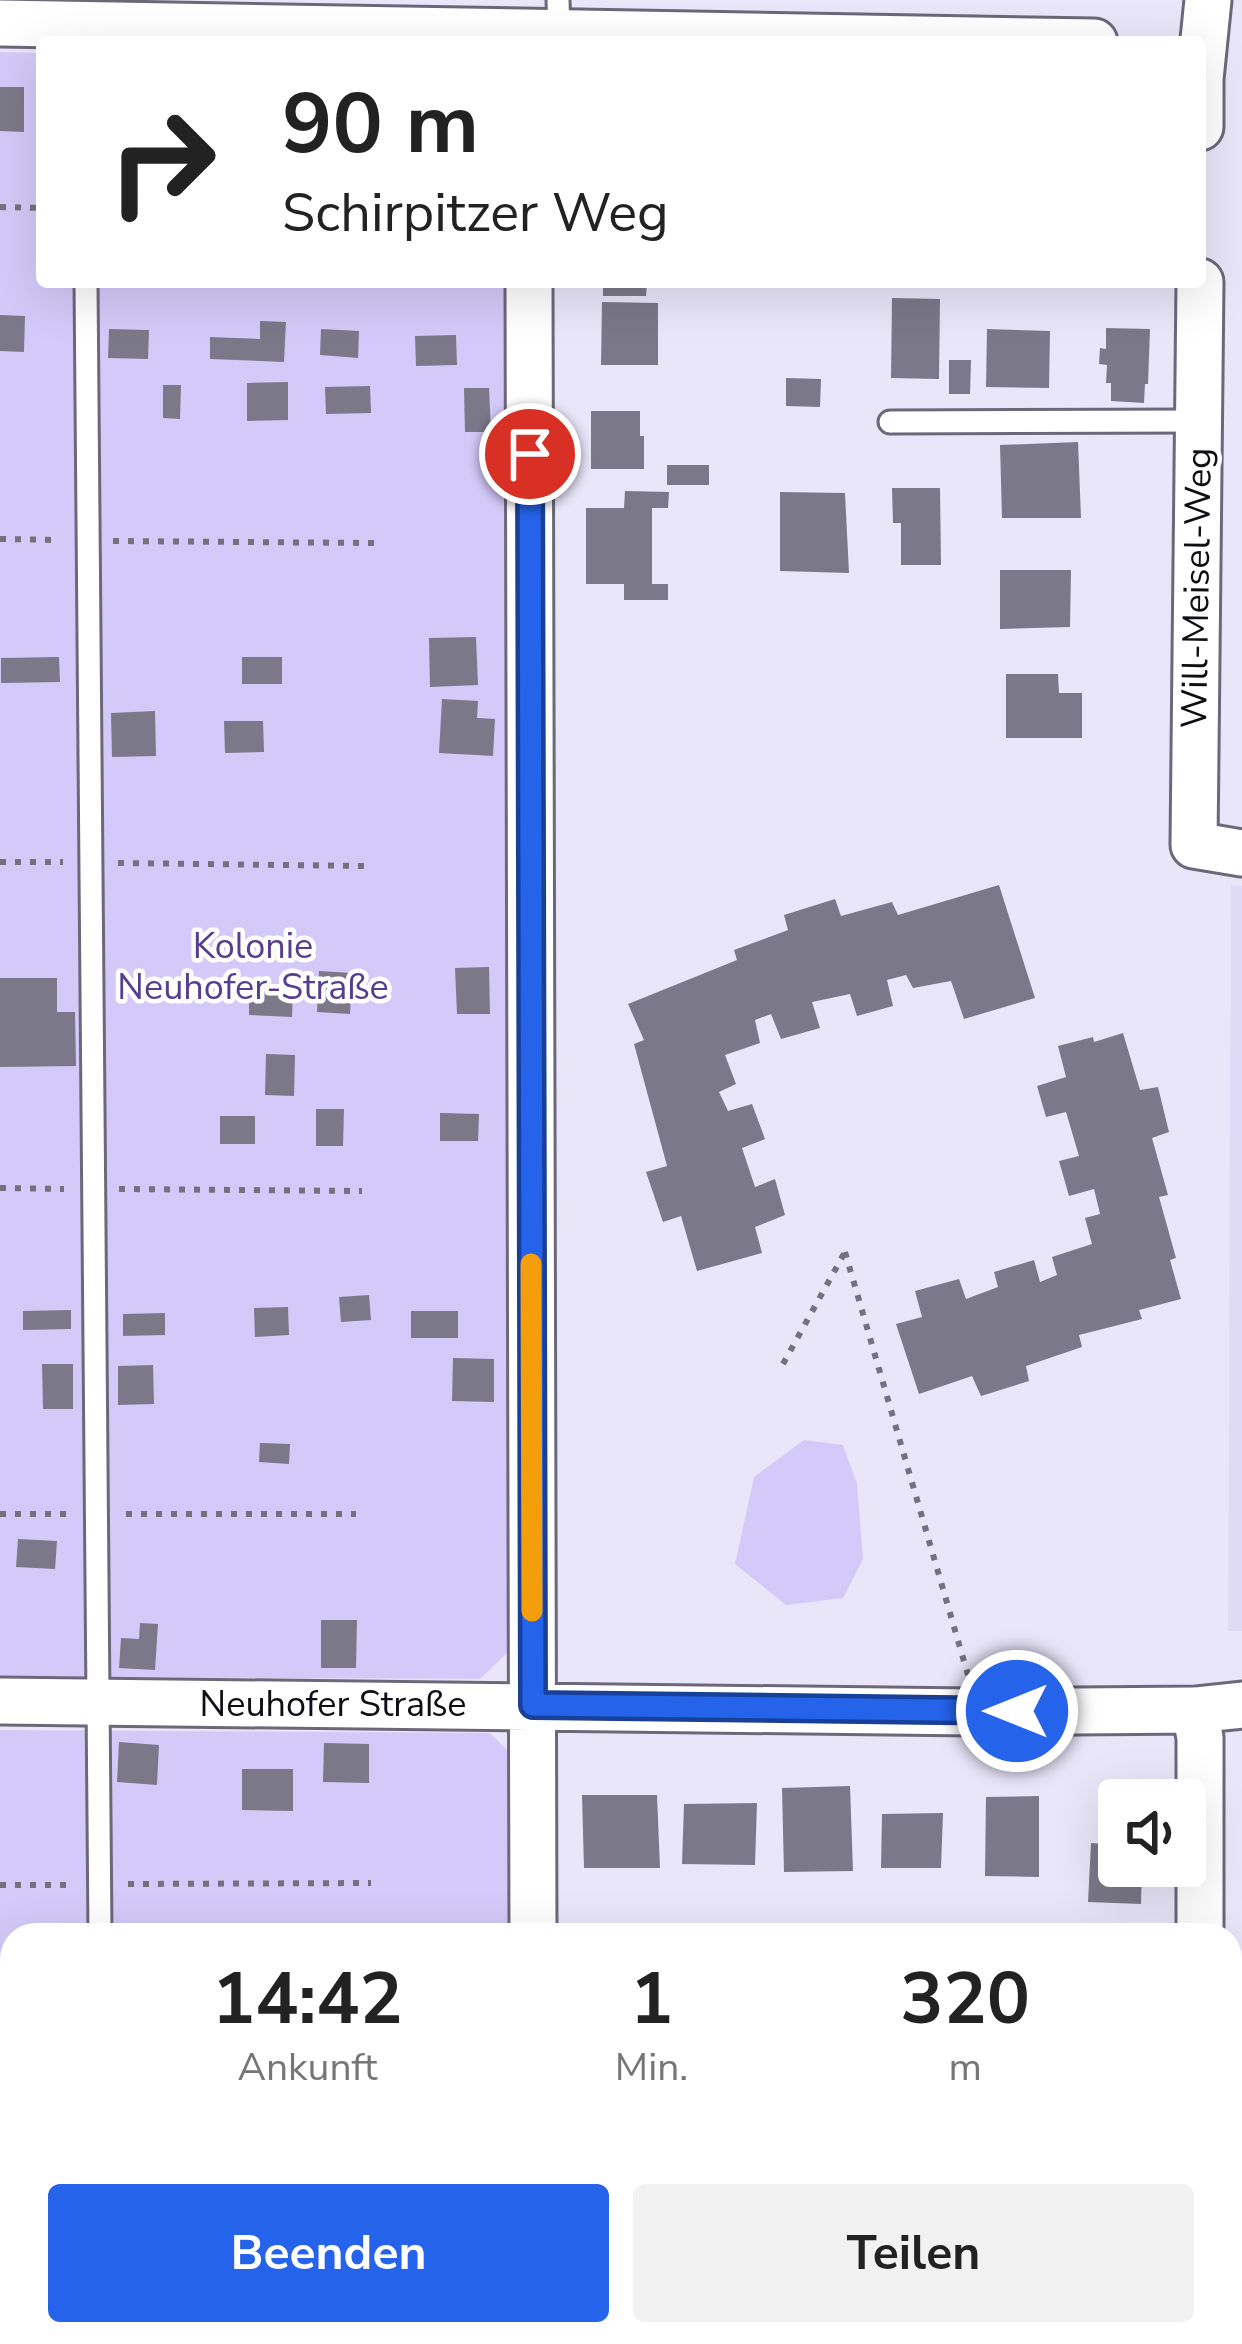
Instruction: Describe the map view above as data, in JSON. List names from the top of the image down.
{
  "streets": {
    "street": ["Will-Meisel-Weg", "Neuhofer Straße"]
  },
  "parks": ["Kolonie Neuhofer-Straße"],
  "page": {
    "turn": ["90 m", "Schirpitzer Weg"],
    "eta": [
      "14:42",
      "Ankunft",
      "1",
      "Min.",
      "320",
      "m"
    ],
    "buttons": ["Beenden", "Teilen"]
  }
}
